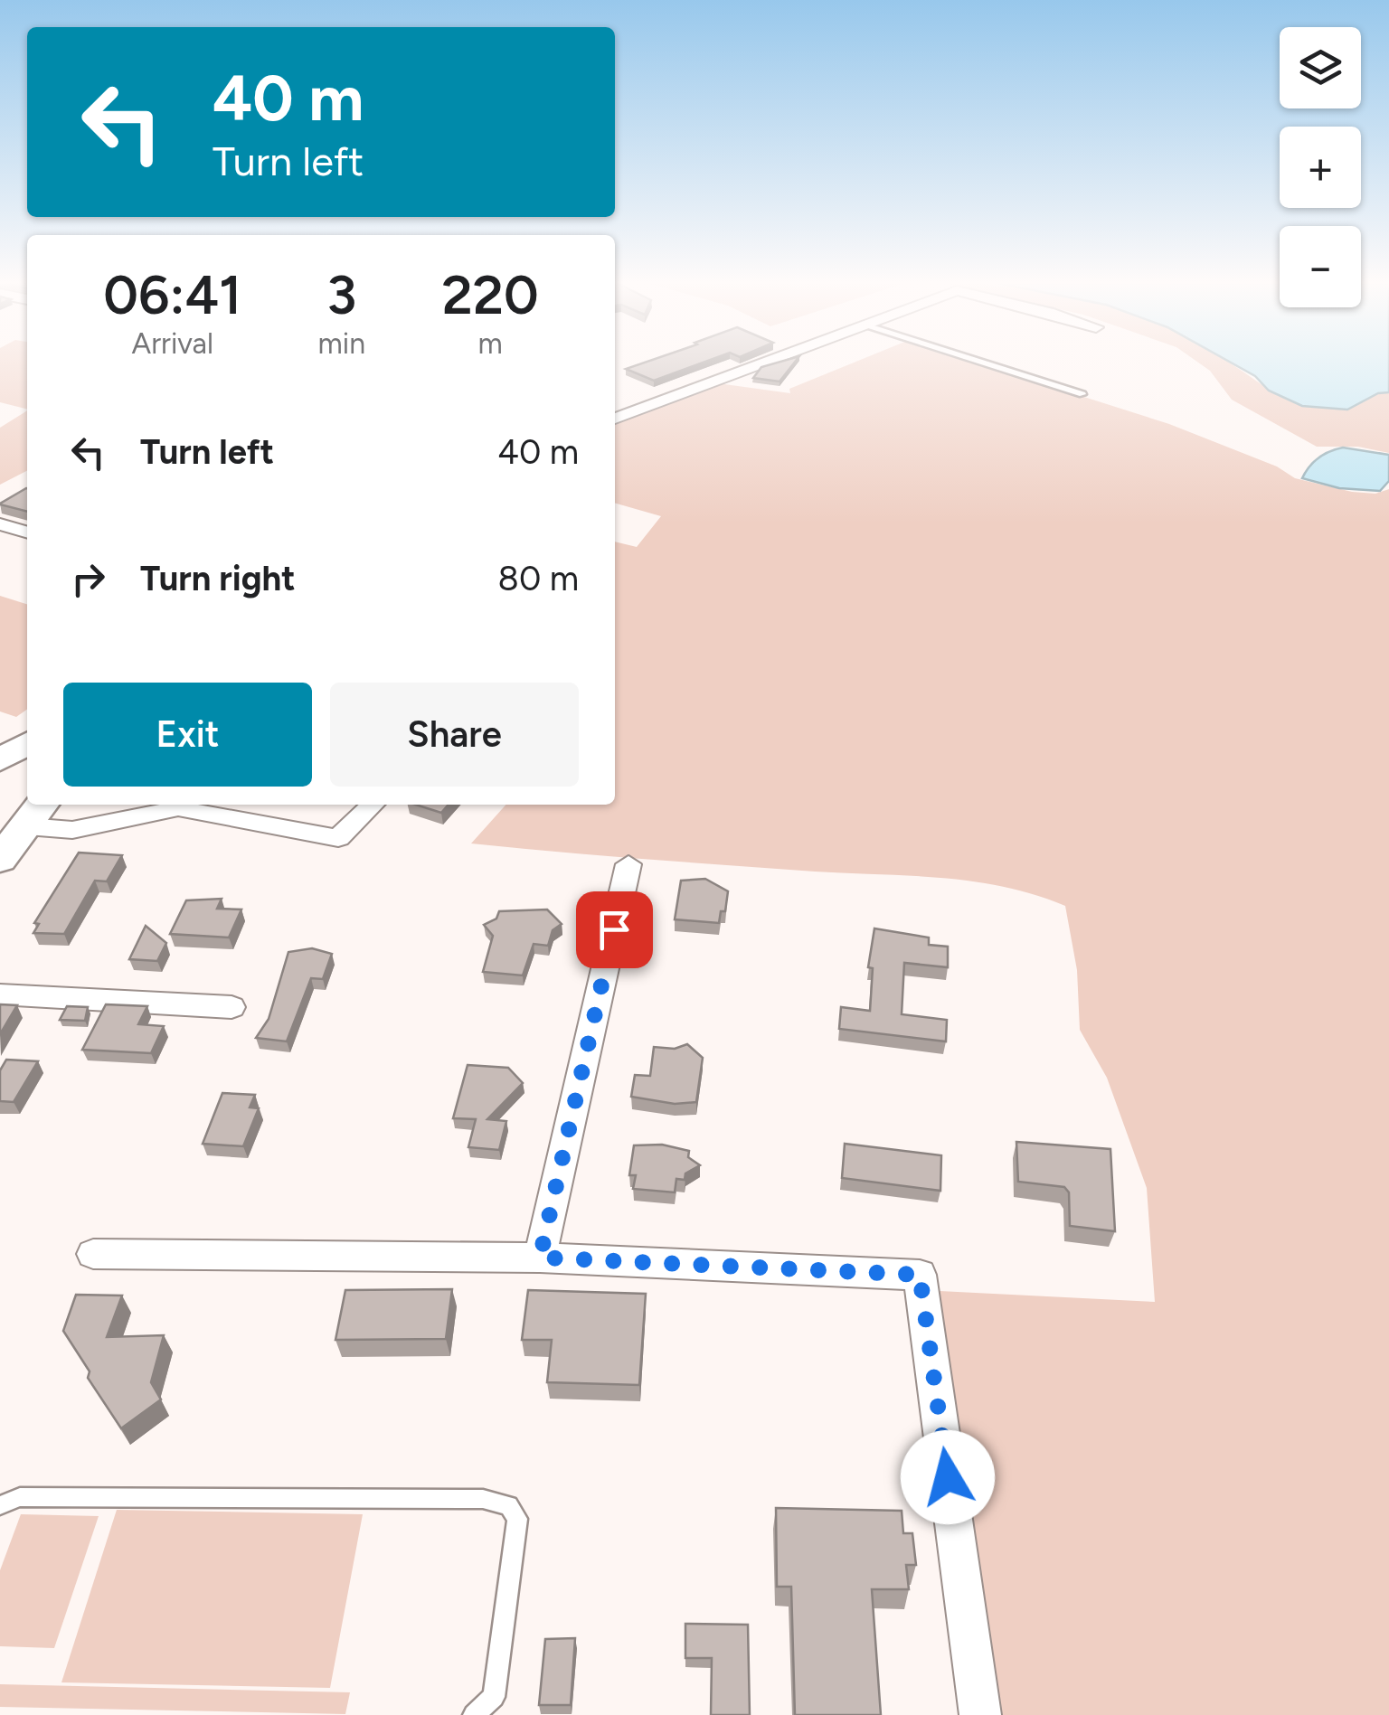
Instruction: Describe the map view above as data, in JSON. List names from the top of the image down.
{
  "page": {
    "map_buttons": ["+", "−"],
    "turn": ["40 m", "Turn left"],
    "eta": [
      "06:41",
      "Arrival",
      "3",
      "min",
      "220",
      "m"
    ],
    "list": [
      {
        "name": "Turn left",
        "value": "40 m"
      },
      {
        "name": "Turn right",
        "value": "80 m"
      }
    ],
    "buttons": ["Exit", "Share"]
  }
}
